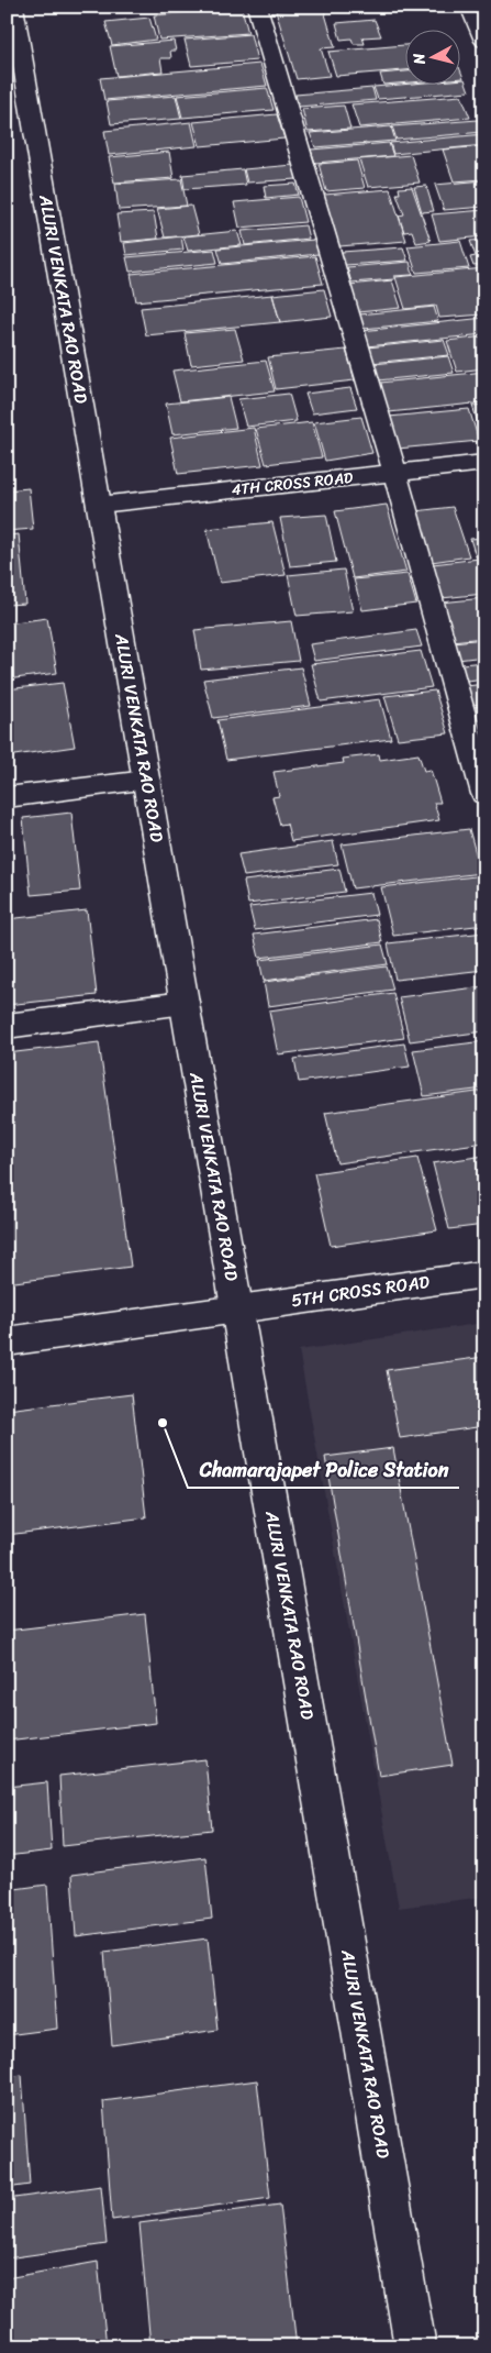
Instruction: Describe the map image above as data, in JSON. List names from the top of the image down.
{
  "streets": {
    "main road": ["ALURI VENKATA RAO ROAD", "4TH CROSS ROAD", "5TH CROSS ROAD"]
  },
  "crossings": [
    ["ALURI VENKATA RAO ROAD", "4TH CROSS ROAD"],
    ["ALURI VENKATA RAO ROAD", "5TH CROSS ROAD"]
  ],
  "places": ["Chamarajapet Police Station"],
  "north": "left"
}
